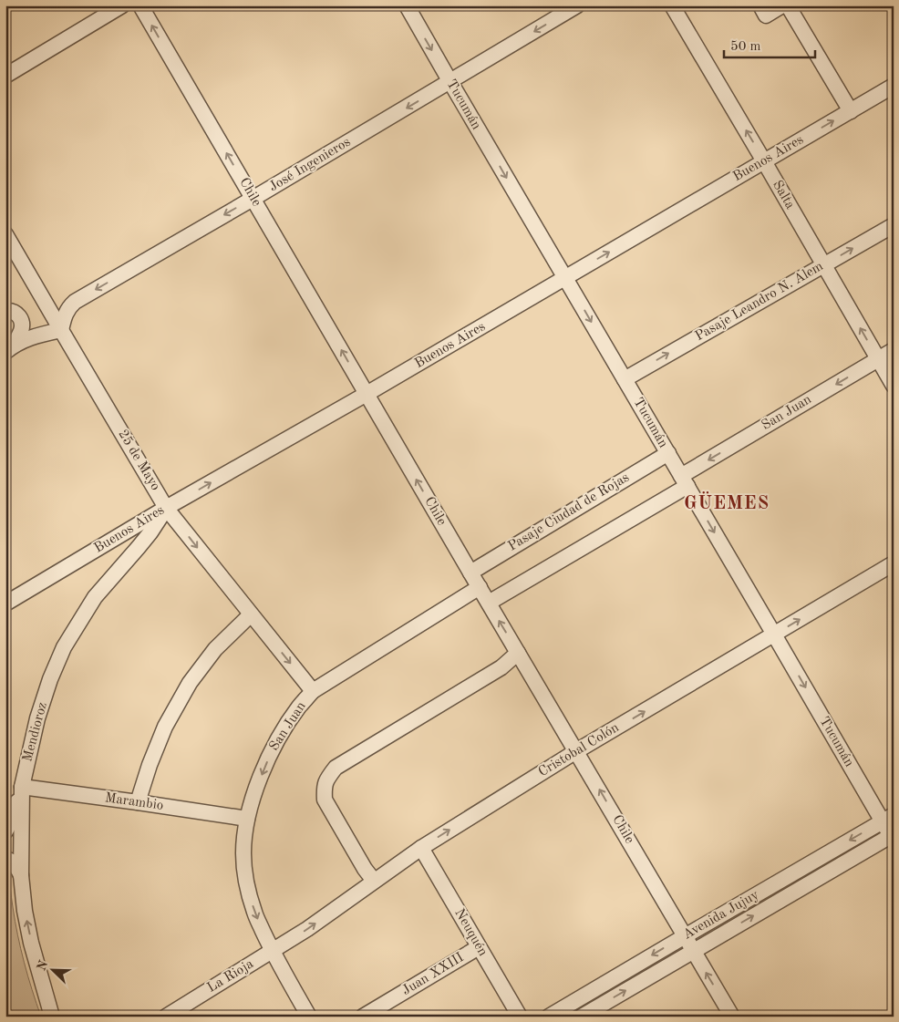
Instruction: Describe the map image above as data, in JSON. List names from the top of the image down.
{
  "streets": {
    "street": [
      "Tucumán",
      "Buenos Aires",
      "José Ingenieros",
      "Chile",
      "Salta",
      "Pasaje Leandro N. Alem",
      "San Juan",
      "25 de Mayo",
      "Pasaje Ciudad de Rojas",
      "Mendioroz",
      "Cristobal Colón",
      "Marambio",
      "Avenida Jujuy",
      "Neuquén",
      "Juan XXIII",
      "La Rioja"
    ]
  },
  "crossings": [
    ["Tucumán", "Buenos Aires"],
    ["Tucumán", "José Ingenieros"],
    ["Tucumán", "Pasaje Leandro N. Alem"],
    ["Tucumán", "San Juan"],
    ["Tucumán", "Pasaje Ciudad de Rojas"],
    ["Tucumán", "Cristobal Colón"],
    ["Tucumán", "Avenida Jujuy"],
    ["Buenos Aires", "Chile"],
    ["Buenos Aires", "Salta"],
    ["Buenos Aires", "25 de Mayo"],
    ["Buenos Aires", "Mendioroz"],
    ["José Ingenieros", "Chile"],
    ["José Ingenieros", "25 de Mayo"],
    ["Chile", "San Juan"],
    ["Chile", "Pasaje Ciudad de Rojas"],
    ["Chile", "Cristobal Colón"],
    ["Chile", "Avenida Jujuy"],
    ["Salta", "Pasaje Leandro N. Alem"],
    ["Salta", "San Juan"],
    ["San Juan", "25 de Mayo"],
    ["San Juan", "Cristobal Colón"],
    ["San Juan", "Marambio"],
    ["San Juan", "La Rioja"],
    ["25 de Mayo", "Mendioroz"],
    ["Mendioroz", "Marambio"],
    ["Cristobal Colón", "Neuquén"],
    ["Cristobal Colón", "La Rioja"],
    ["Neuquén", "Juan XXIII"]
  ],
  "one_way": [
    "Tucumán",
    "Buenos Aires",
    "José Ingenieros",
    "Chile",
    "Pasaje Leandro N. Alem",
    "25 de Mayo",
    "Cristobal Colón"
  ],
  "districts": ["GÜEMES"],
  "scale_bar": "50 m",
  "north": "top left"
}
